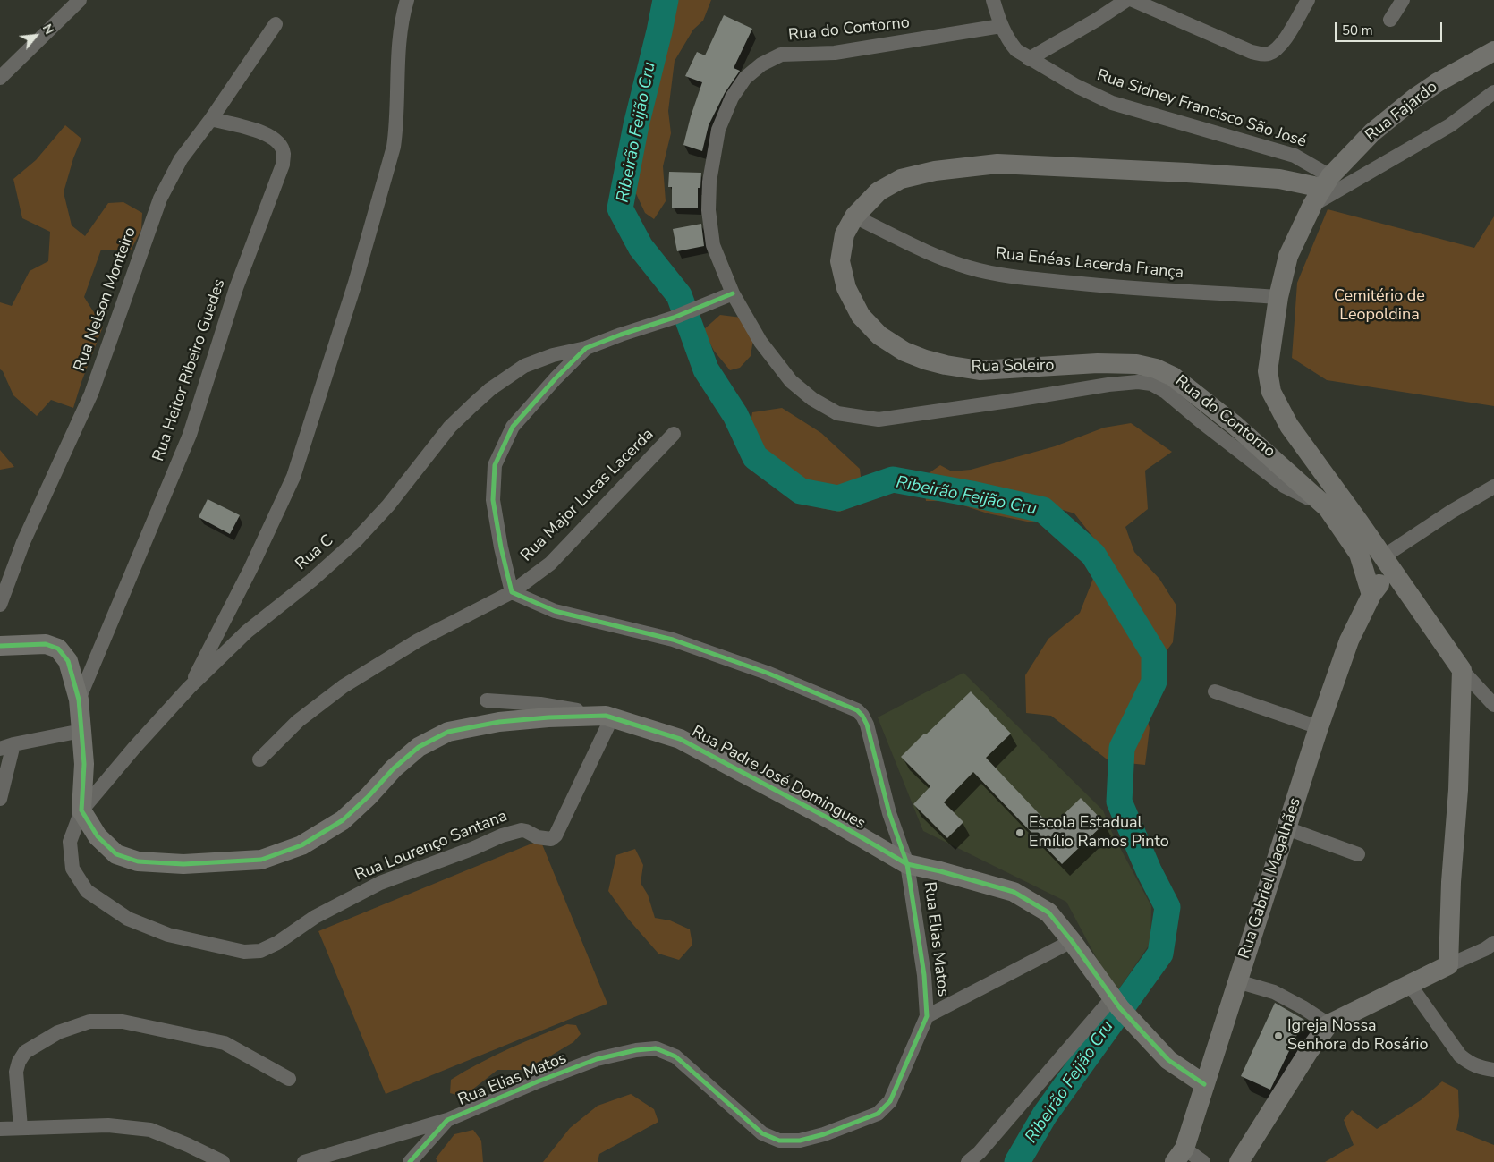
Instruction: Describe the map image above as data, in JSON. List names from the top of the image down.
{
  "streets": {
    "street": [
      "Rua do Contorno",
      "Rua Sidney Francisco São José",
      "Rua Fajardo",
      "Rua Enéas Lacerda França",
      "Rua Nelson Monteiro",
      "Rua Soleiro",
      "Rua Heitor Ribeiro Guedes",
      "Rua Major Lucas Lacerda",
      "Rua C",
      "Rua Padre José Domingues",
      "Rua Lourenço Santana",
      "Rua Gabriel Magalhães",
      "Rua Elias Matos"
    ]
  },
  "crossings": [
    ["Rua do Contorno", "Rua Sidney Francisco São José"],
    ["Rua do Contorno", "Rua Soleiro"],
    ["Rua do Contorno", "Rua C"],
    ["Rua Sidney Francisco São José", "Rua Fajardo"],
    ["Rua Sidney Francisco São José", "Rua Soleiro"],
    ["Rua Fajardo", "Rua Enéas Lacerda França"],
    ["Rua Fajardo", "Rua Soleiro"],
    ["Rua Fajardo", "Rua Gabriel Magalhães"],
    ["Rua Enéas Lacerda França", "Rua Soleiro"],
    ["Rua Nelson Monteiro", "Rua Heitor Ribeiro Guedes"],
    ["Rua Soleiro", "Rua Gabriel Magalhães"],
    ["Rua Major Lucas Lacerda", "Rua Elias Matos"],
    ["Rua C", "Rua Padre José Domingues"],
    ["Rua C", "Rua Lourenço Santana"],
    ["Rua Padre José Domingues", "Rua Lourenço Santana"],
    ["Rua Padre José Domingues", "Rua Gabriel Magalhães"],
    ["Rua Padre José Domingues", "Rua Elias Matos"]
  ],
  "water": ["Ribeirão Feijão Cru"],
  "parks": ["Cemitério de Leopoldina"],
  "places": ["Escola Estadual Emílio Ramos Pinto", "Igreja Nossa Senhora do Rosário"],
  "scale_bar": "50 m",
  "north": "top right"
}
